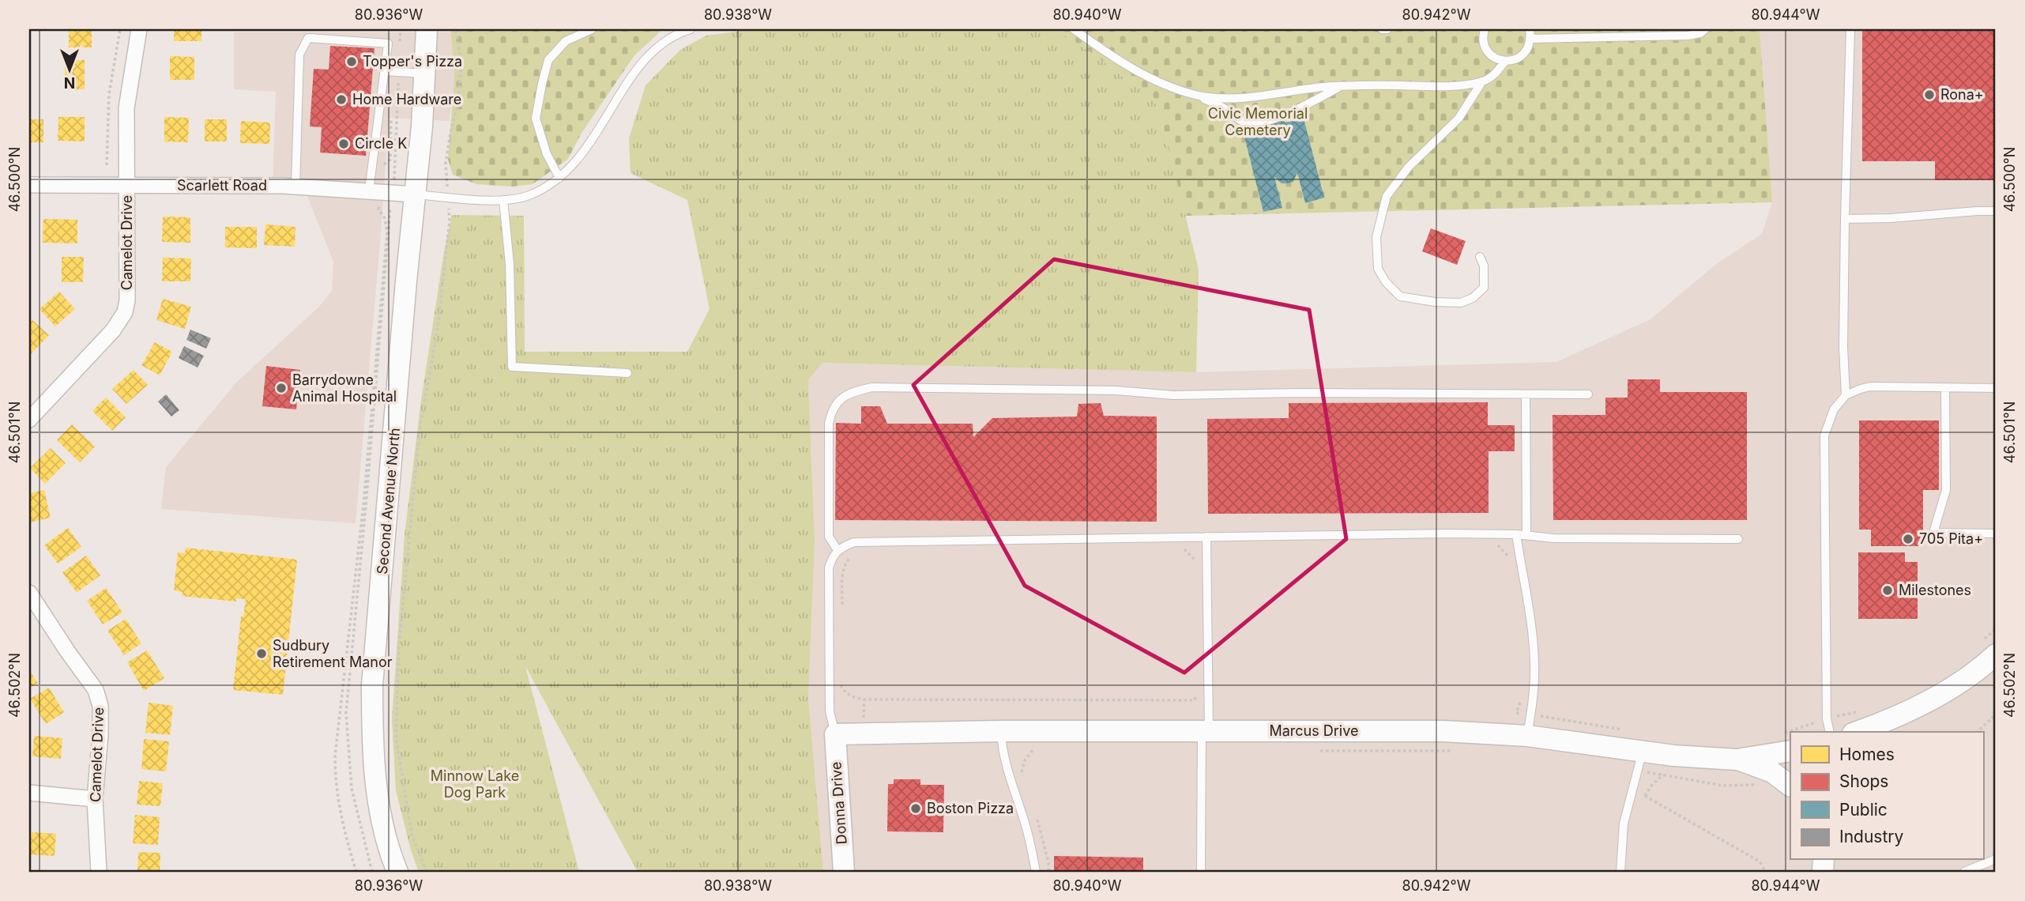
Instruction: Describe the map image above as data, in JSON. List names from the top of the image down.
{
  "streets": {
    "street": [
      "Scarlett Road",
      "Camelot Drive",
      "Second Avenue North",
      "Marcus Drive",
      "Donna Drive"
    ]
  },
  "crossings": [
    ["Scarlett Road", "Camelot Drive"],
    ["Scarlett Road", "Second Avenue North"],
    ["Marcus Drive", "Donna Drive"]
  ],
  "parks": ["Civic Memorial Cemetery", "Minnow Lake Dog Park"],
  "places": [
    "Topper's Pizza",
    "Rona+",
    "Home Hardware",
    "Circle K",
    "Barrydowne Animal Hospital",
    "705 Pita+",
    "Milestones",
    "Sudbury Retirement Manor",
    "Boston Pizza"
  ],
  "legend": [
    "Homes",
    "Shops",
    "Public",
    "Industry"
  ],
  "north": "bottom",
  "coordinates": [
    "80.936°W",
    "80.938°W",
    "80.940°W",
    "80.942°W",
    "80.944°W",
    "46.500°N",
    "46.501°N",
    "46.502°N"
  ]
}
